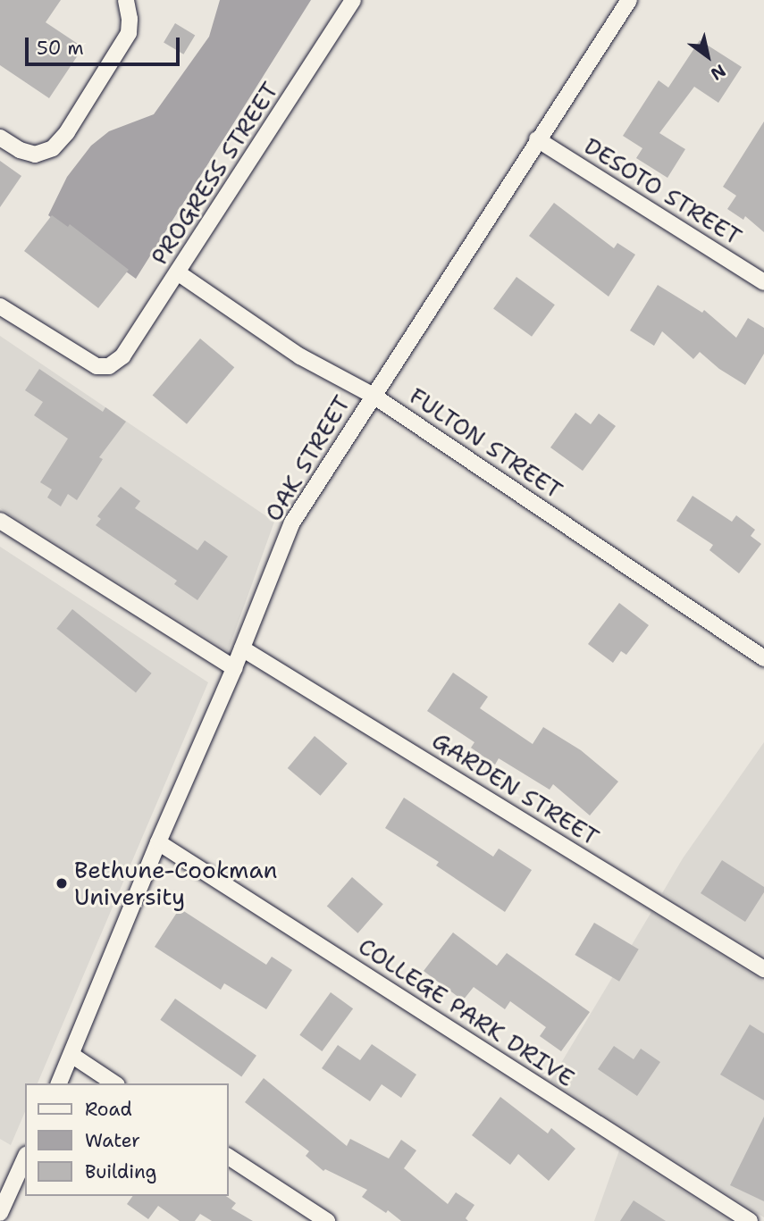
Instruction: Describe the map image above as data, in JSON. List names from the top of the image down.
{
  "streets": {
    "street": [
      "PROGRESS STREET",
      "DESOTO STREET",
      "FULTON STREET",
      "OAK STREET",
      "GARDEN STREET",
      "COLLEGE PARK DRIVE"
    ]
  },
  "crossings": [
    ["PROGRESS STREET", "FULTON STREET"],
    ["DESOTO STREET", "OAK STREET"],
    ["FULTON STREET", "OAK STREET"],
    ["OAK STREET", "GARDEN STREET"],
    ["OAK STREET", "COLLEGE PARK DRIVE"]
  ],
  "places": ["Bethune-Cookman University"],
  "legend": ["Road", "Water", "Building"],
  "scale_bar": "50 m",
  "north": "bottom right"
}
